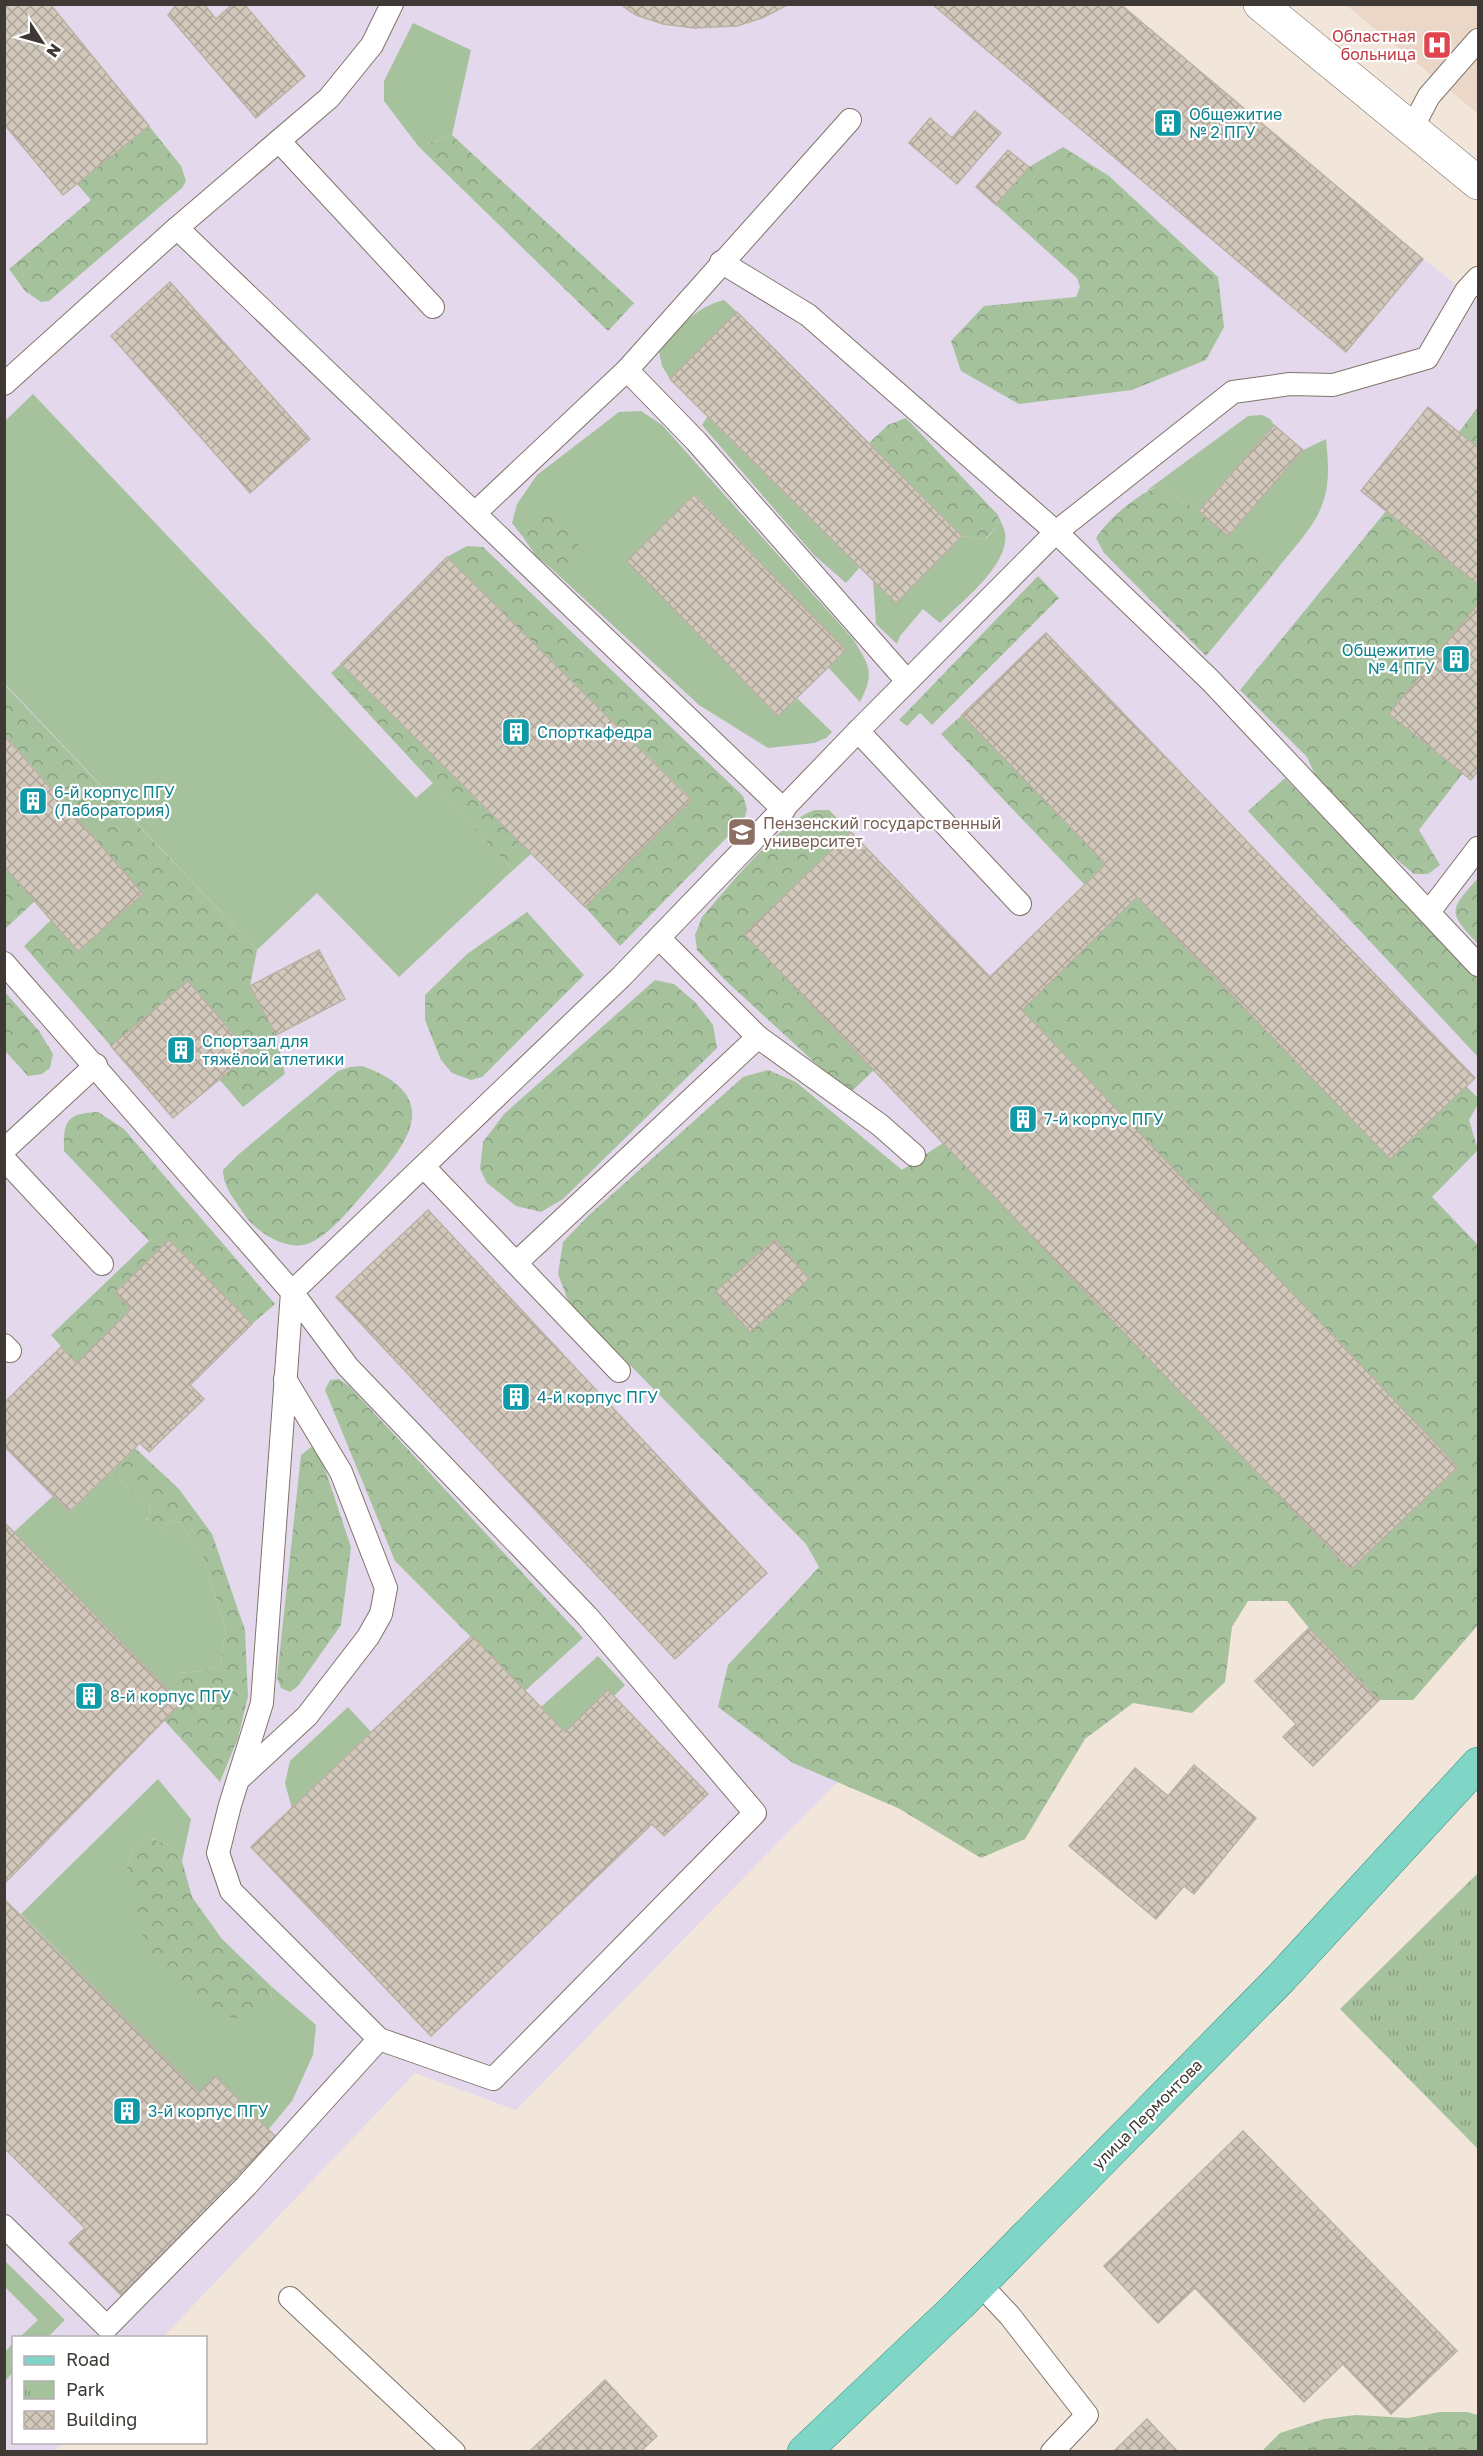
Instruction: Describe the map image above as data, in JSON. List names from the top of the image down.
{
  "streets": {
    "main road": ["улица Лермонтова"]
  },
  "places": {
    "hospital": ["Областная больница"],
    "building": [
      "Общежитие № 2 ПГУ",
      "Общежитие № 4 ПГУ",
      "Спорткафедра",
      "6-й корпус ПГУ (Лаборатория)",
      "Спортзал для тяжёлой атлетики",
      "7-й корпус ПГУ",
      "4-й корпус ПГУ",
      "8-й корпус ПГУ",
      "3-й корпус ПГУ"
    ],
    "school or university": ["Пензенский государственный университет"]
  },
  "legend": ["Road", "Park", "Building"],
  "north": "bottom right"
}
